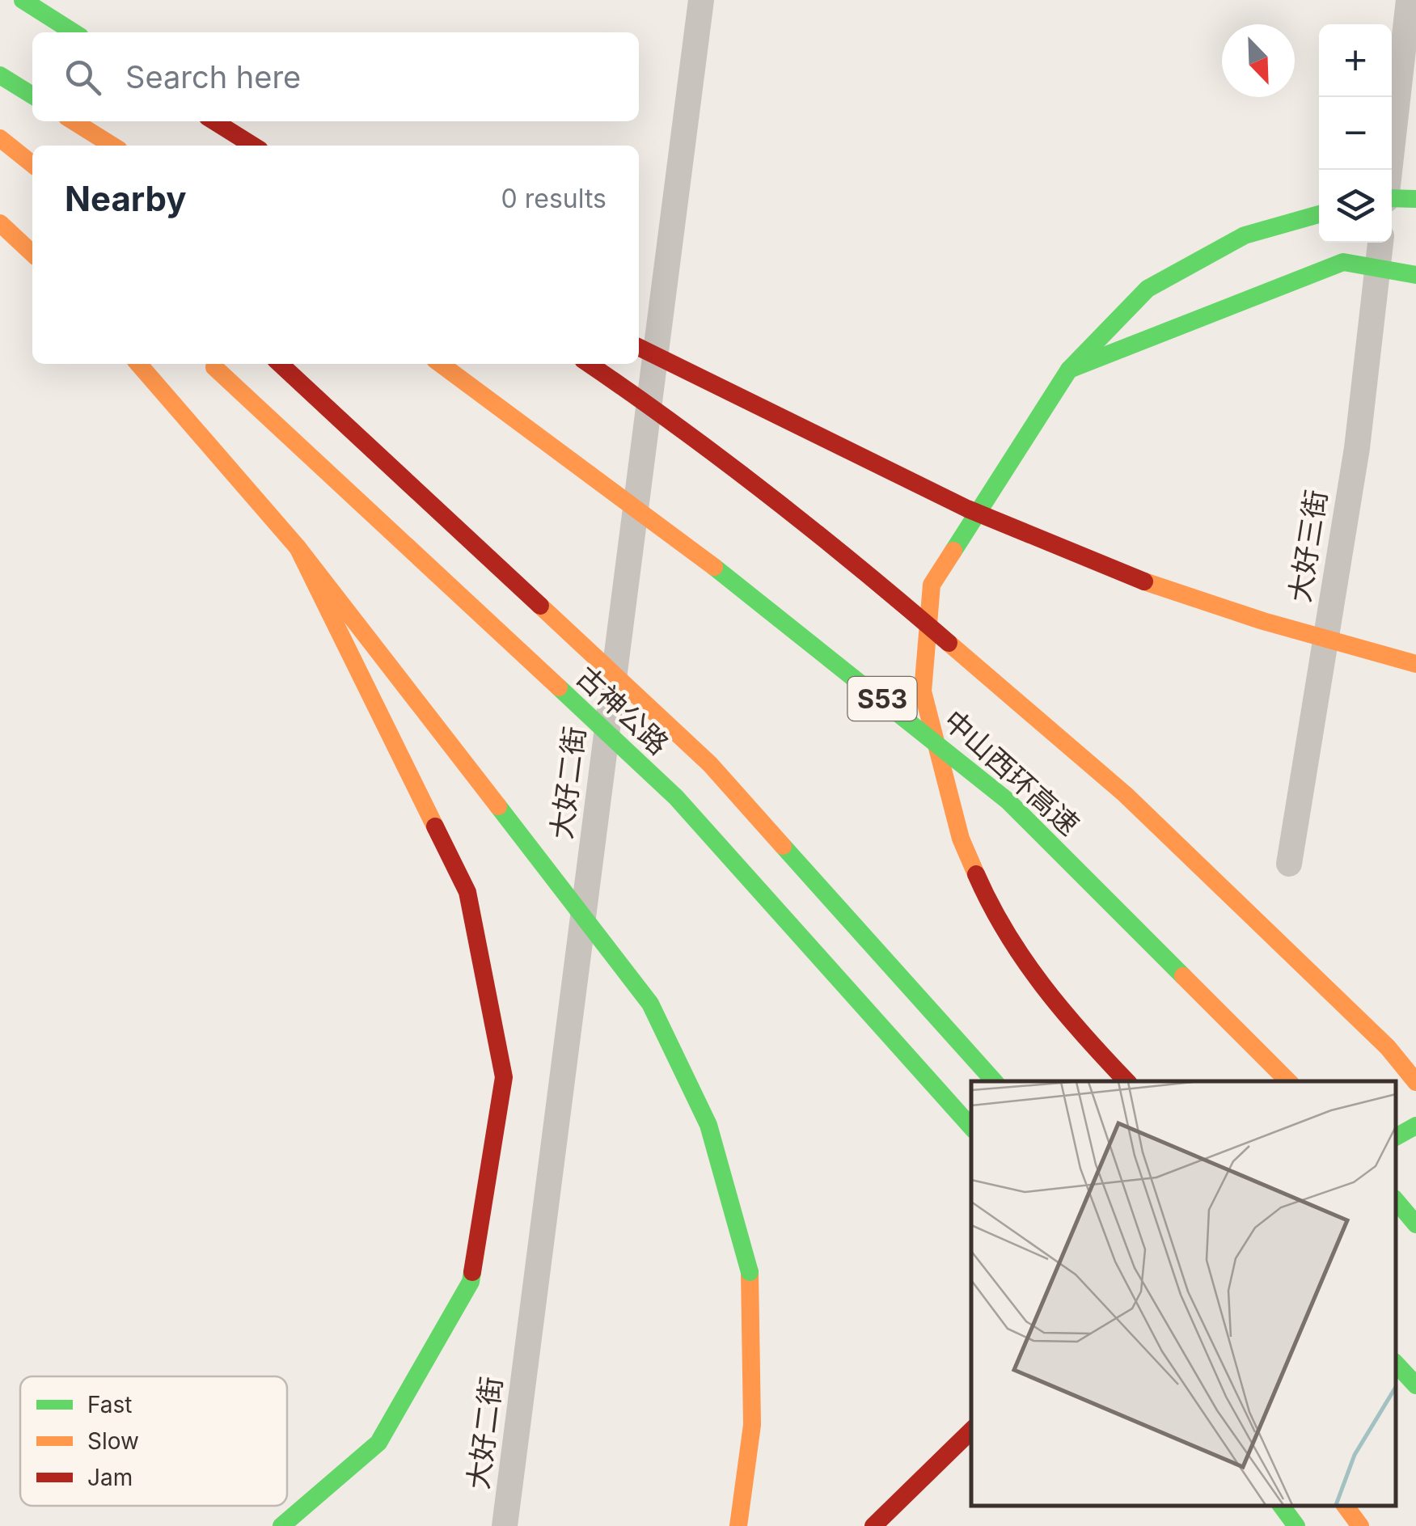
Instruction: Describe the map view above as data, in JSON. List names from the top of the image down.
{
  "streets": {
    "main road": ["S53", "古神公路", "中山西环高速"],
    "street": ["大好三街", "大好二街"]
  },
  "legend": ["Fast", "Slow", "Jam"],
  "north": "bottom right",
  "page": {
    "map_buttons": ["+", "−"],
    "search": "Search here",
    "heading": ["Nearby", "0 results"]
  }
}
